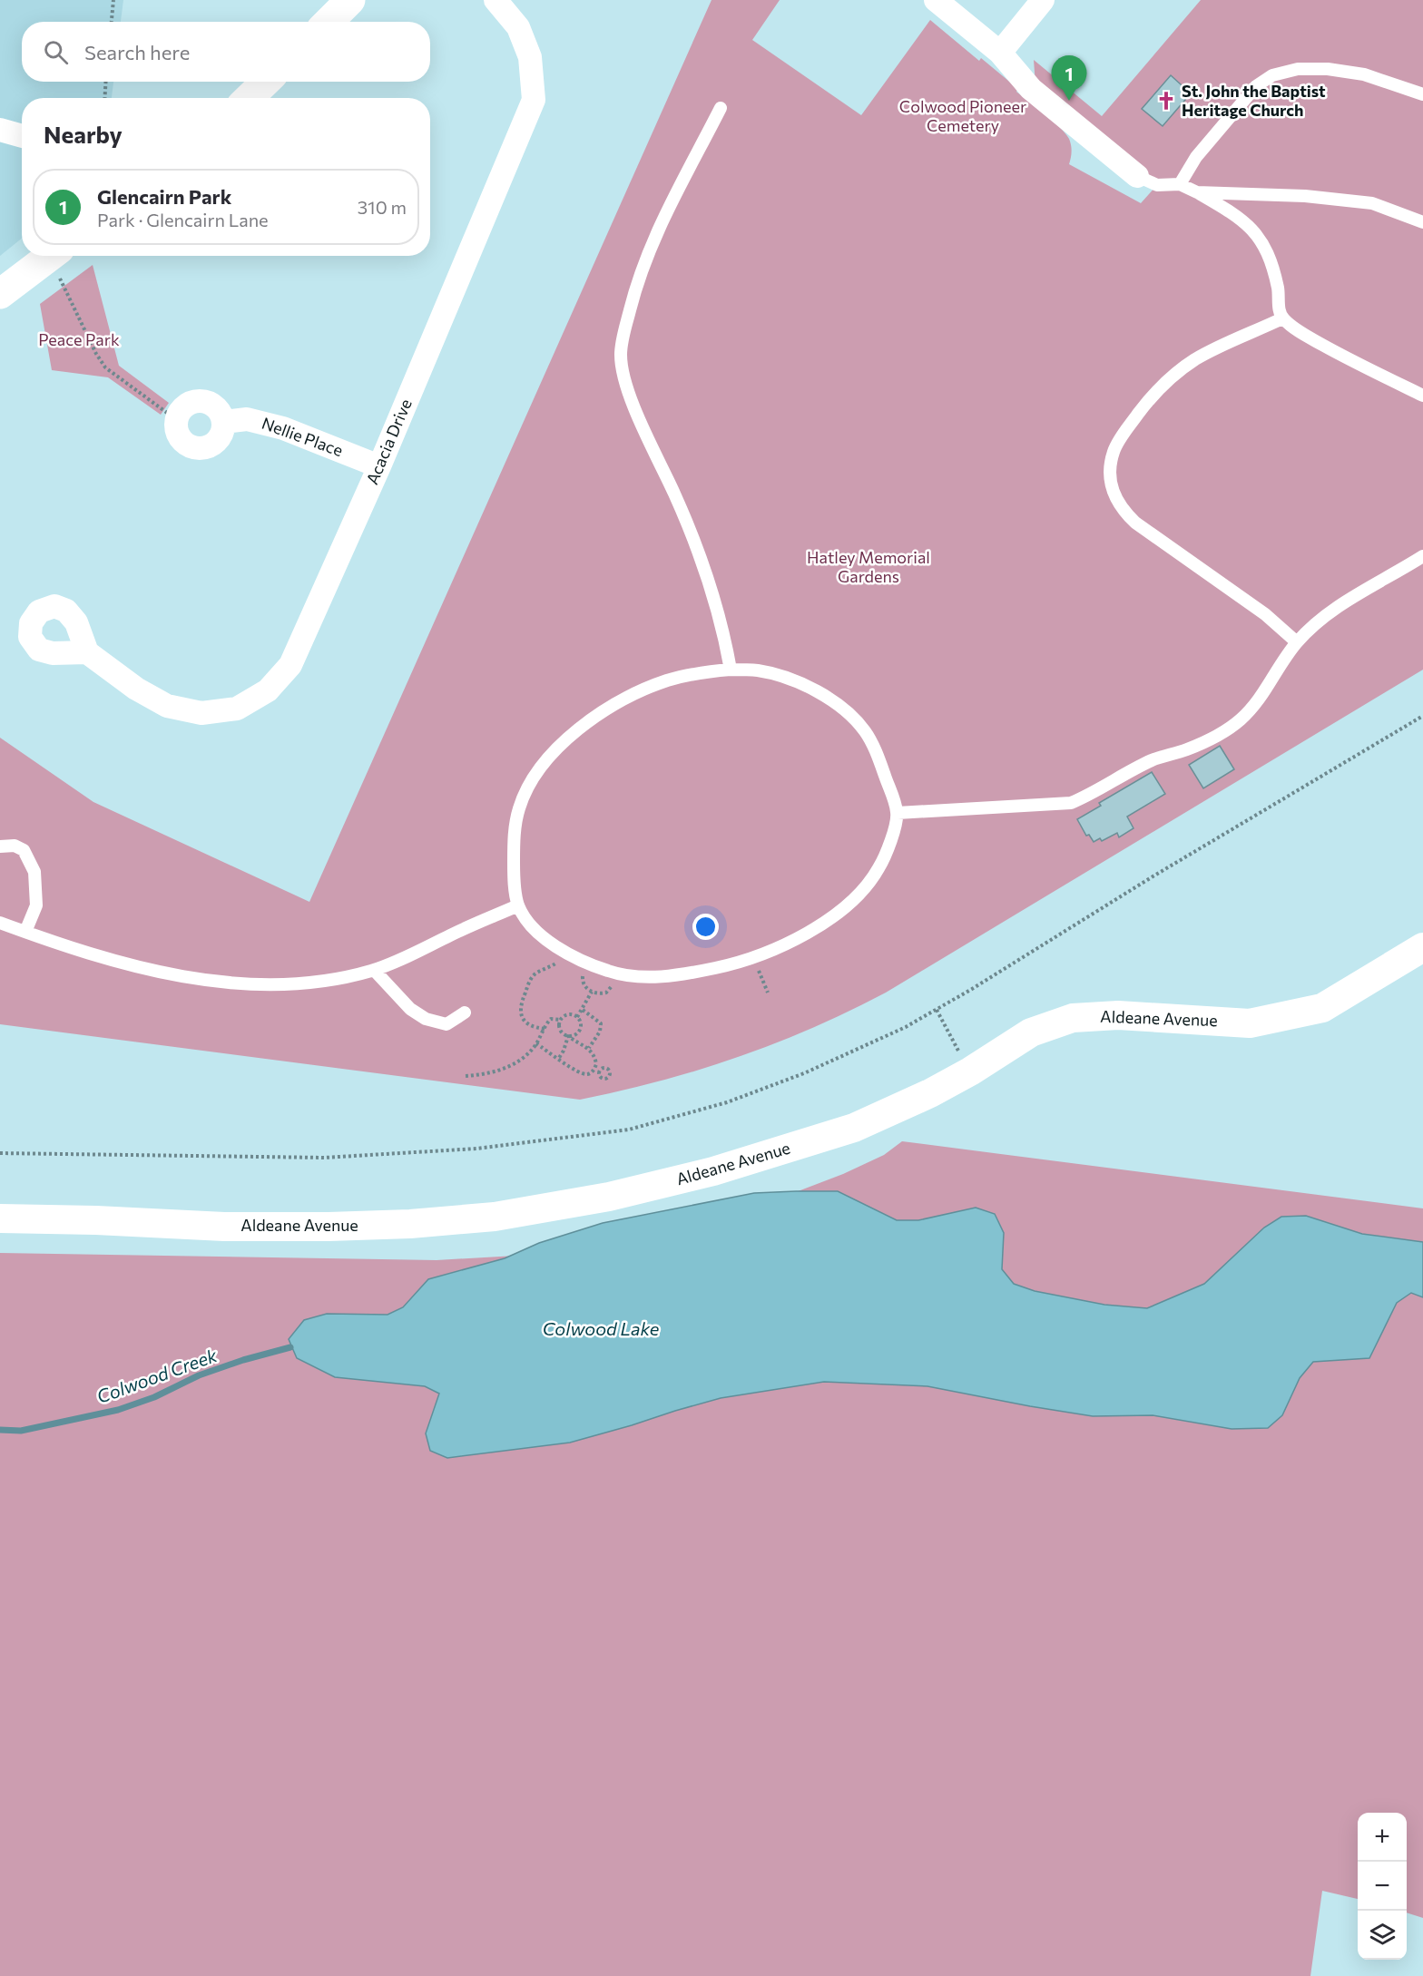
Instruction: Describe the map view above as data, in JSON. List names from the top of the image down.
{
  "streets": {
    "street": ["Nellie Place", "Acacia Drive", "Aldeane Avenue"]
  },
  "crossings": [
    ["Nellie Place", "Acacia Drive"]
  ],
  "water": ["Colwood Lake", "Colwood Creek"],
  "parks": ["Colwood Pioneer Cemetery", "Peace Park", "Hatley Memorial Gardens"],
  "places": {
    "church": ["St. John the Baptist Heritage Church"]
  },
  "page": {
    "search": "Search here",
    "pins": "1",
    "heading": "Nearby",
    "list": [
      {
        "mark": "1",
        "name": "Glencairn Park",
        "note": "Park · Glencairn Lane",
        "value": "310 m"
      }
    ],
    "map_buttons": ["+", "−"]
  }
}
